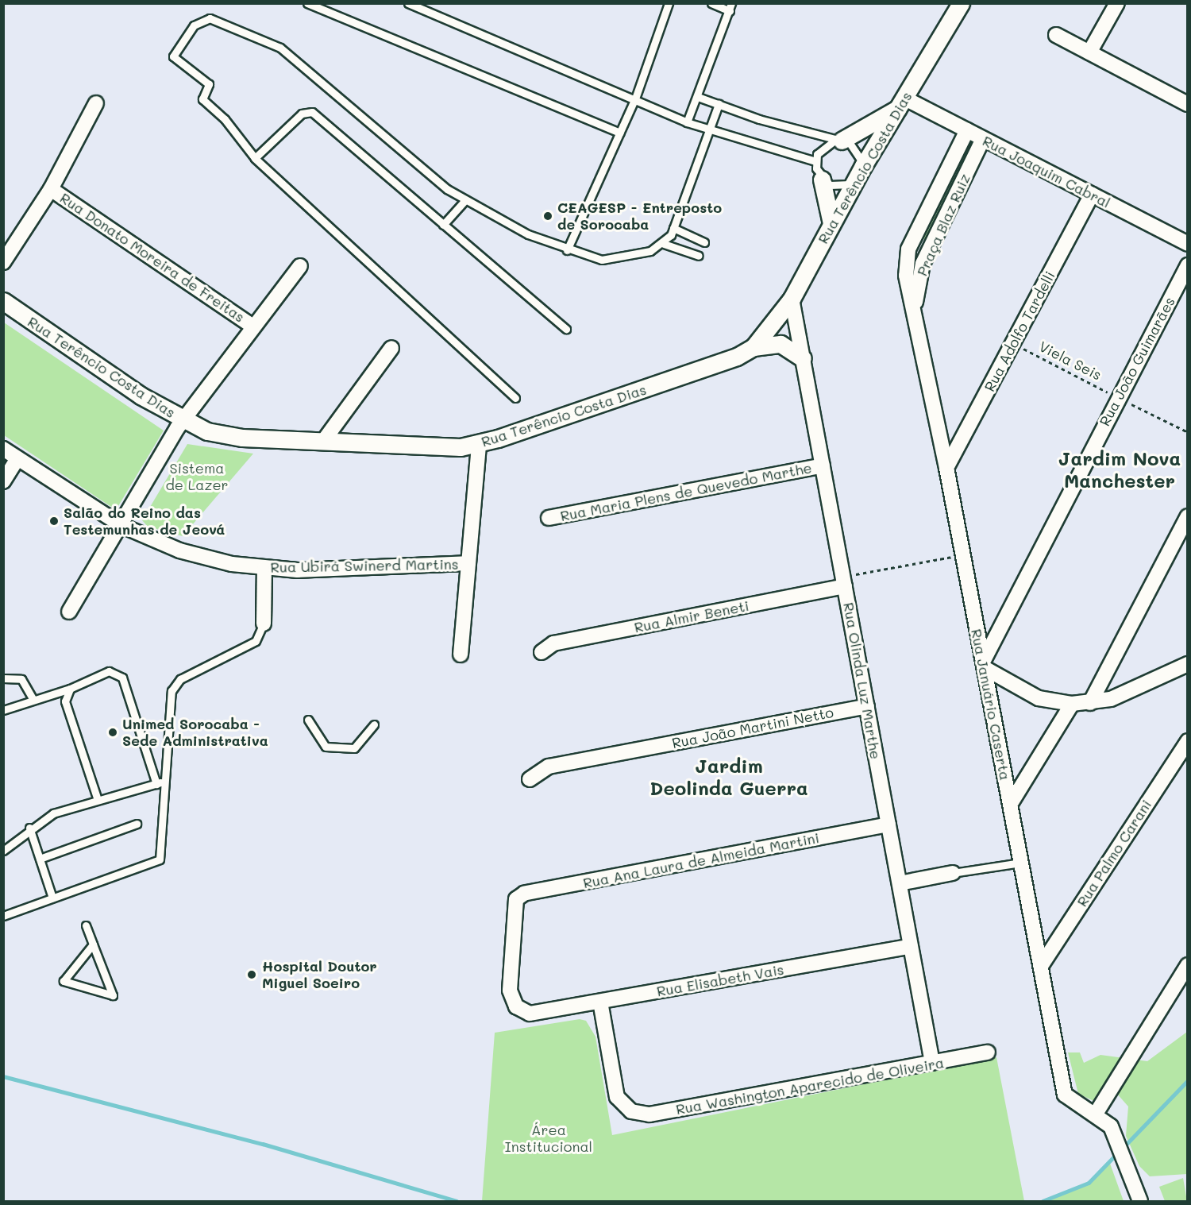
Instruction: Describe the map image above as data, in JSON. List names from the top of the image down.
{
  "streets": {
    "street": [
      "Rua Terêncio Costa Dias",
      "Rua Joaquim Cabral",
      "Praça Blaz Ruiz",
      "Rua Donato Moreira de Freitas",
      "Rua Adolfo Tardelli",
      "Rua João Guimarães",
      "Rua Maria Plens de Quevedo Marthe",
      "Rua Ubirá Swinerd Martins",
      "Rua Almir Beneti",
      "Rua Olinda Luz Marthe",
      "Rua Januário Caserta",
      "Rua João Martini Netto",
      "Rua Palmo Carani",
      "Rua Ana Laura de Almeida Martini",
      "Rua Elisabeth Vais",
      "Rua Washington Aparecido de Oliveira"
    ],
    "path": ["Viela Seis"]
  },
  "crossings": [
    ["Rua Terêncio Costa Dias", "Rua Joaquim Cabral"],
    ["Rua Terêncio Costa Dias", "Rua Olinda Luz Marthe"],
    ["Rua Joaquim Cabral", "Praça Blaz Ruiz"],
    ["Rua Joaquim Cabral", "Rua Adolfo Tardelli"],
    ["Praça Blaz Ruiz", "Rua Januário Caserta"],
    ["Rua Adolfo Tardelli", "Viela Seis"],
    ["Rua Adolfo Tardelli", "Rua Januário Caserta"],
    ["Viela Seis", "Rua João Guimarães"],
    ["Rua João Guimarães", "Rua Januário Caserta"],
    ["Rua Maria Plens de Quevedo Marthe", "Rua Olinda Luz Marthe"],
    ["Rua Almir Beneti", "Rua Olinda Luz Marthe"],
    ["Rua Olinda Luz Marthe", "Rua João Martini Netto"],
    ["Rua Olinda Luz Marthe", "Rua Ana Laura de Almeida Martini"],
    ["Rua Olinda Luz Marthe", "Rua Elisabeth Vais"],
    ["Rua Olinda Luz Marthe", "Rua Washington Aparecido de Oliveira"],
    ["Rua Januário Caserta", "Rua Palmo Carani"],
    ["Rua Ana Laura de Almeida Martini", "Rua Elisabeth Vais"],
    ["Rua Elisabeth Vais", "Rua Washington Aparecido de Oliveira"]
  ],
  "districts": ["Jardim Nova Manchester", "Jardim Deolinda Guerra"],
  "parks": ["Sistema de Lazer", "Área Institucional"],
  "places": [
    "CEAGESP - Entreposto de Sorocaba",
    "Salão do Reino das Testemunhas de Jeová",
    "Unimed Sorocaba - Sede Administrativa",
    "Hospital Doutor Miguel Soeiro"
  ]
}
